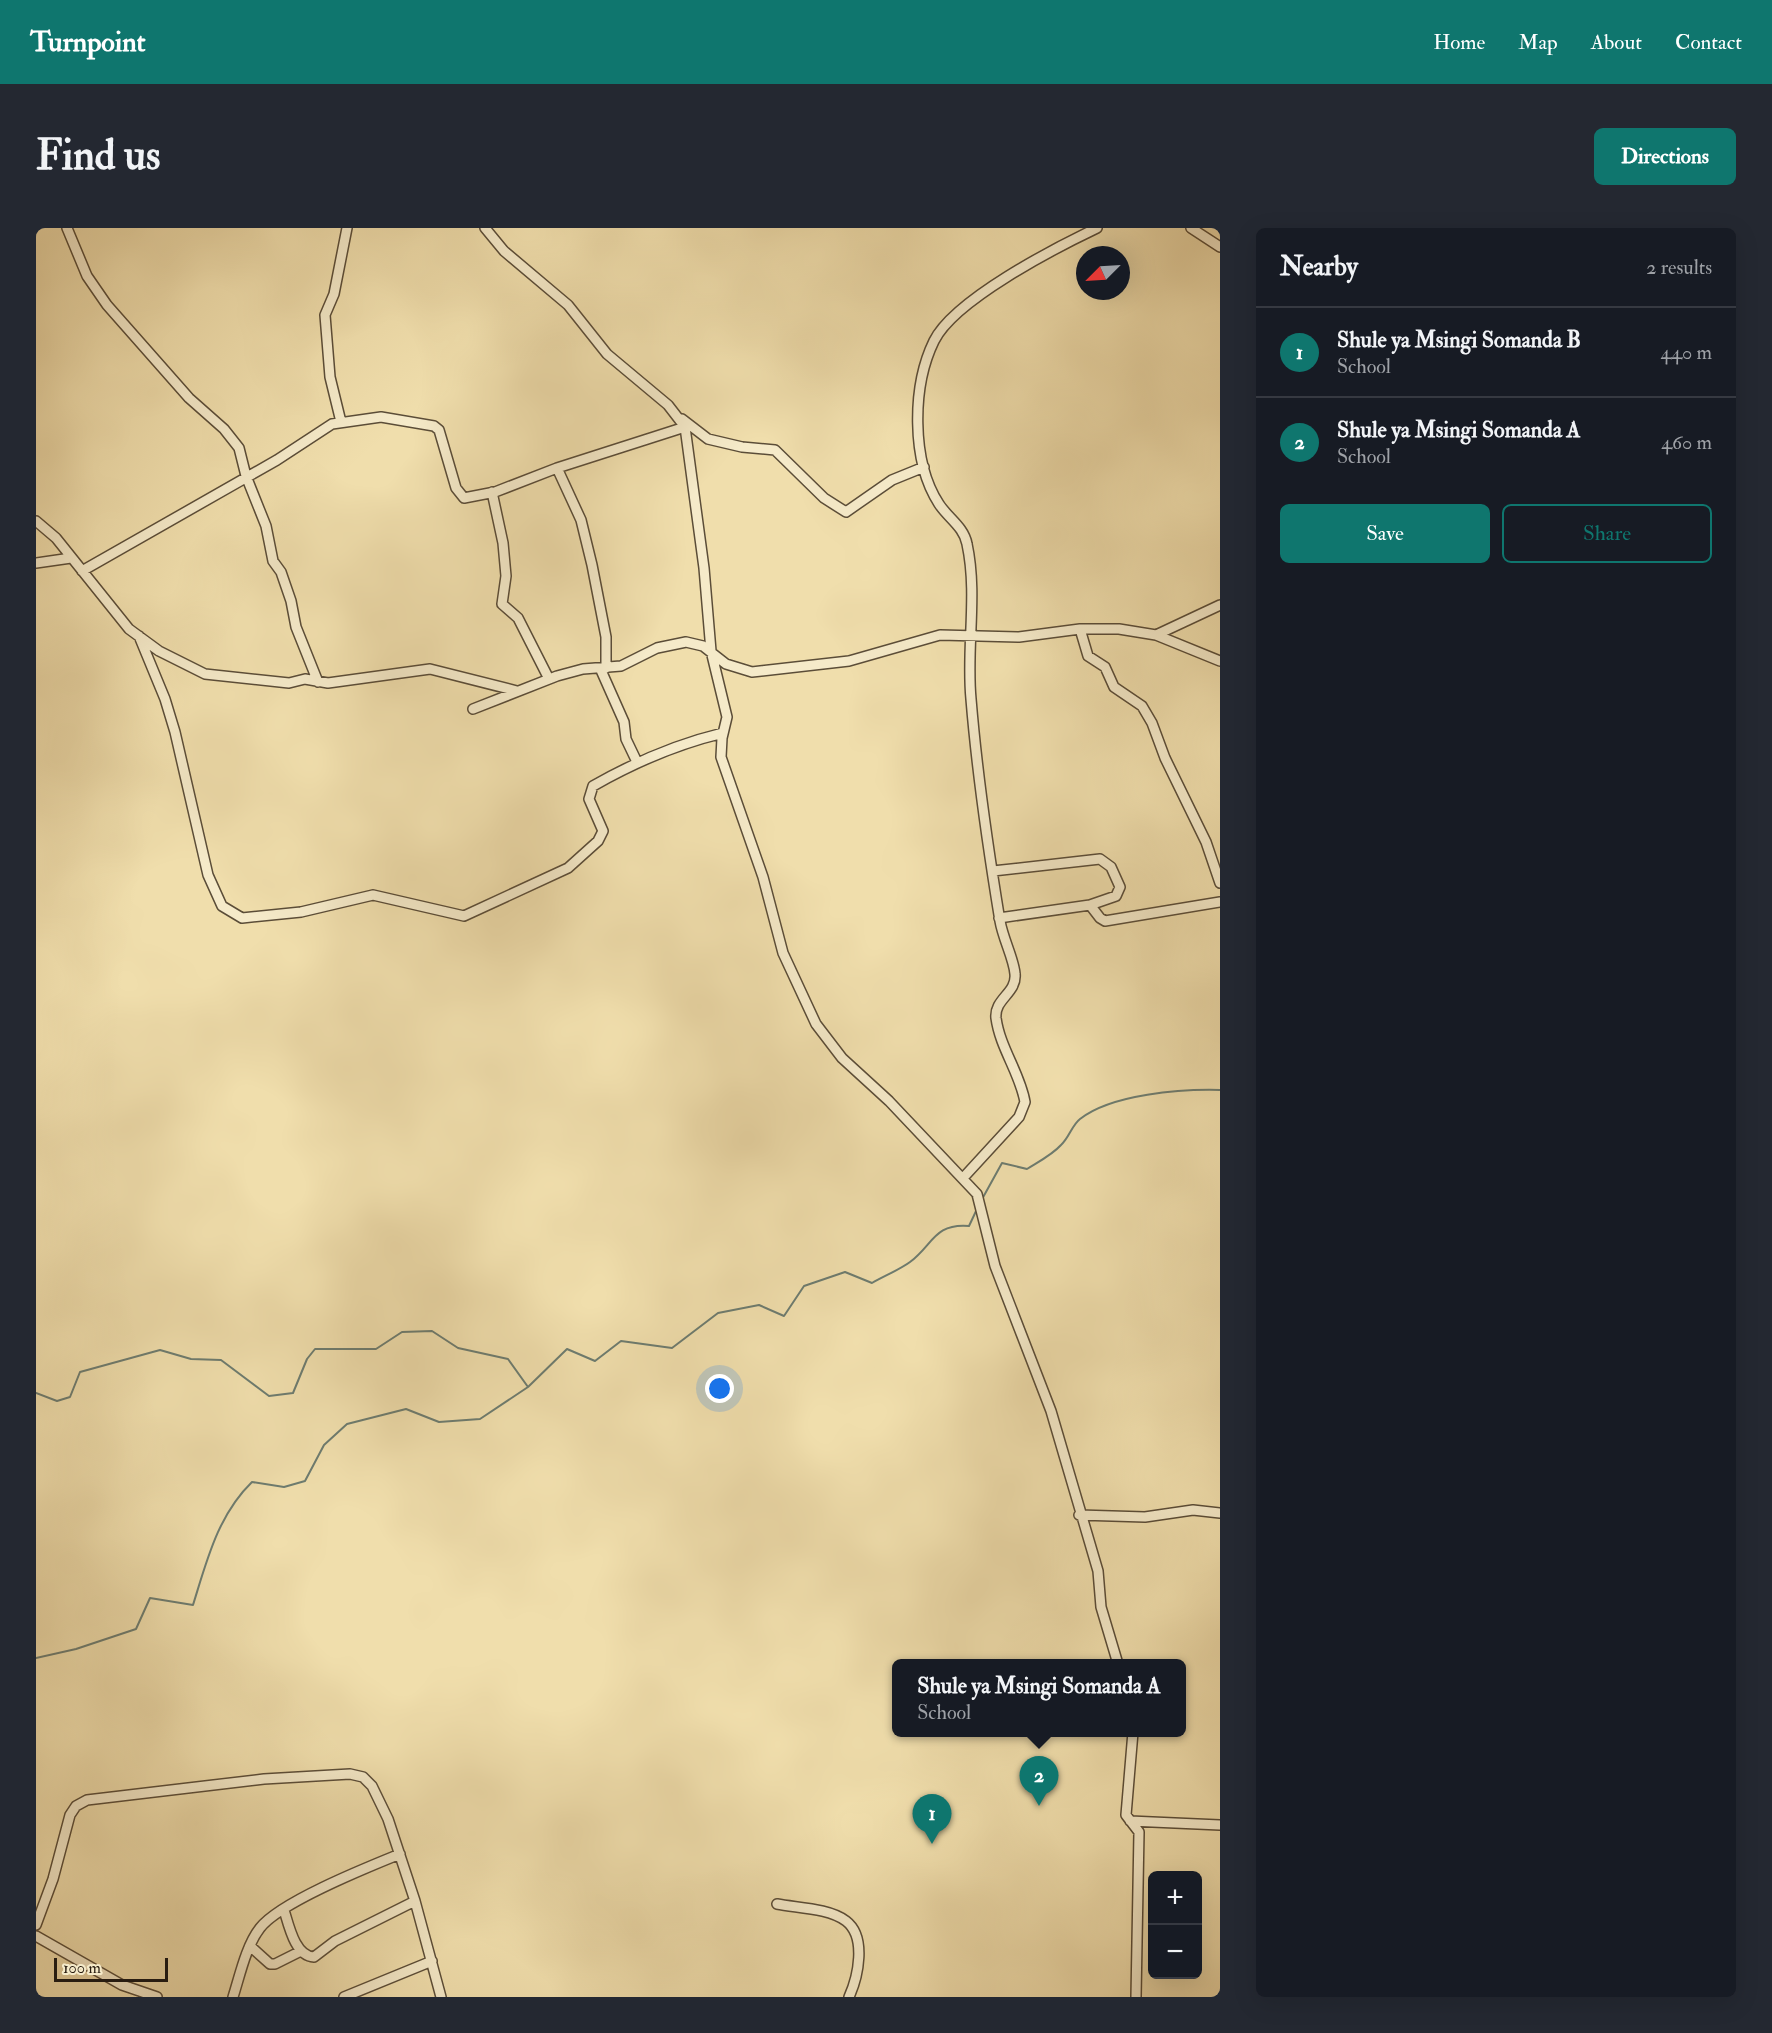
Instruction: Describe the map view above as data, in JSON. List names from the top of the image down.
{
  "scale_bar": "100 m",
  "north": "bottom left",
  "page": {
    "header": "Turnpoint",
    "nav": [
      "Home",
      "Map",
      "About",
      "Contact"
    ],
    "buttons": [
      "Directions",
      ["Save", "Share"]
    ],
    "title": "Find us",
    "heading": ["Nearby", "2 results"],
    "list": [
      {
        "mark": "1",
        "name": "Shule ya Msingi Somanda B",
        "note": "School",
        "value": "440 m"
      },
      {
        "mark": "2",
        "name": "Shule ya Msingi Somanda A",
        "note": "School",
        "value": "460 m"
      }
    ],
    "popup": ["Shule ya Msingi Somanda A", "School"],
    "pins": ["2", "1"],
    "map_buttons": ["+", "−"],
    "scale": "100 m"
  }
}
